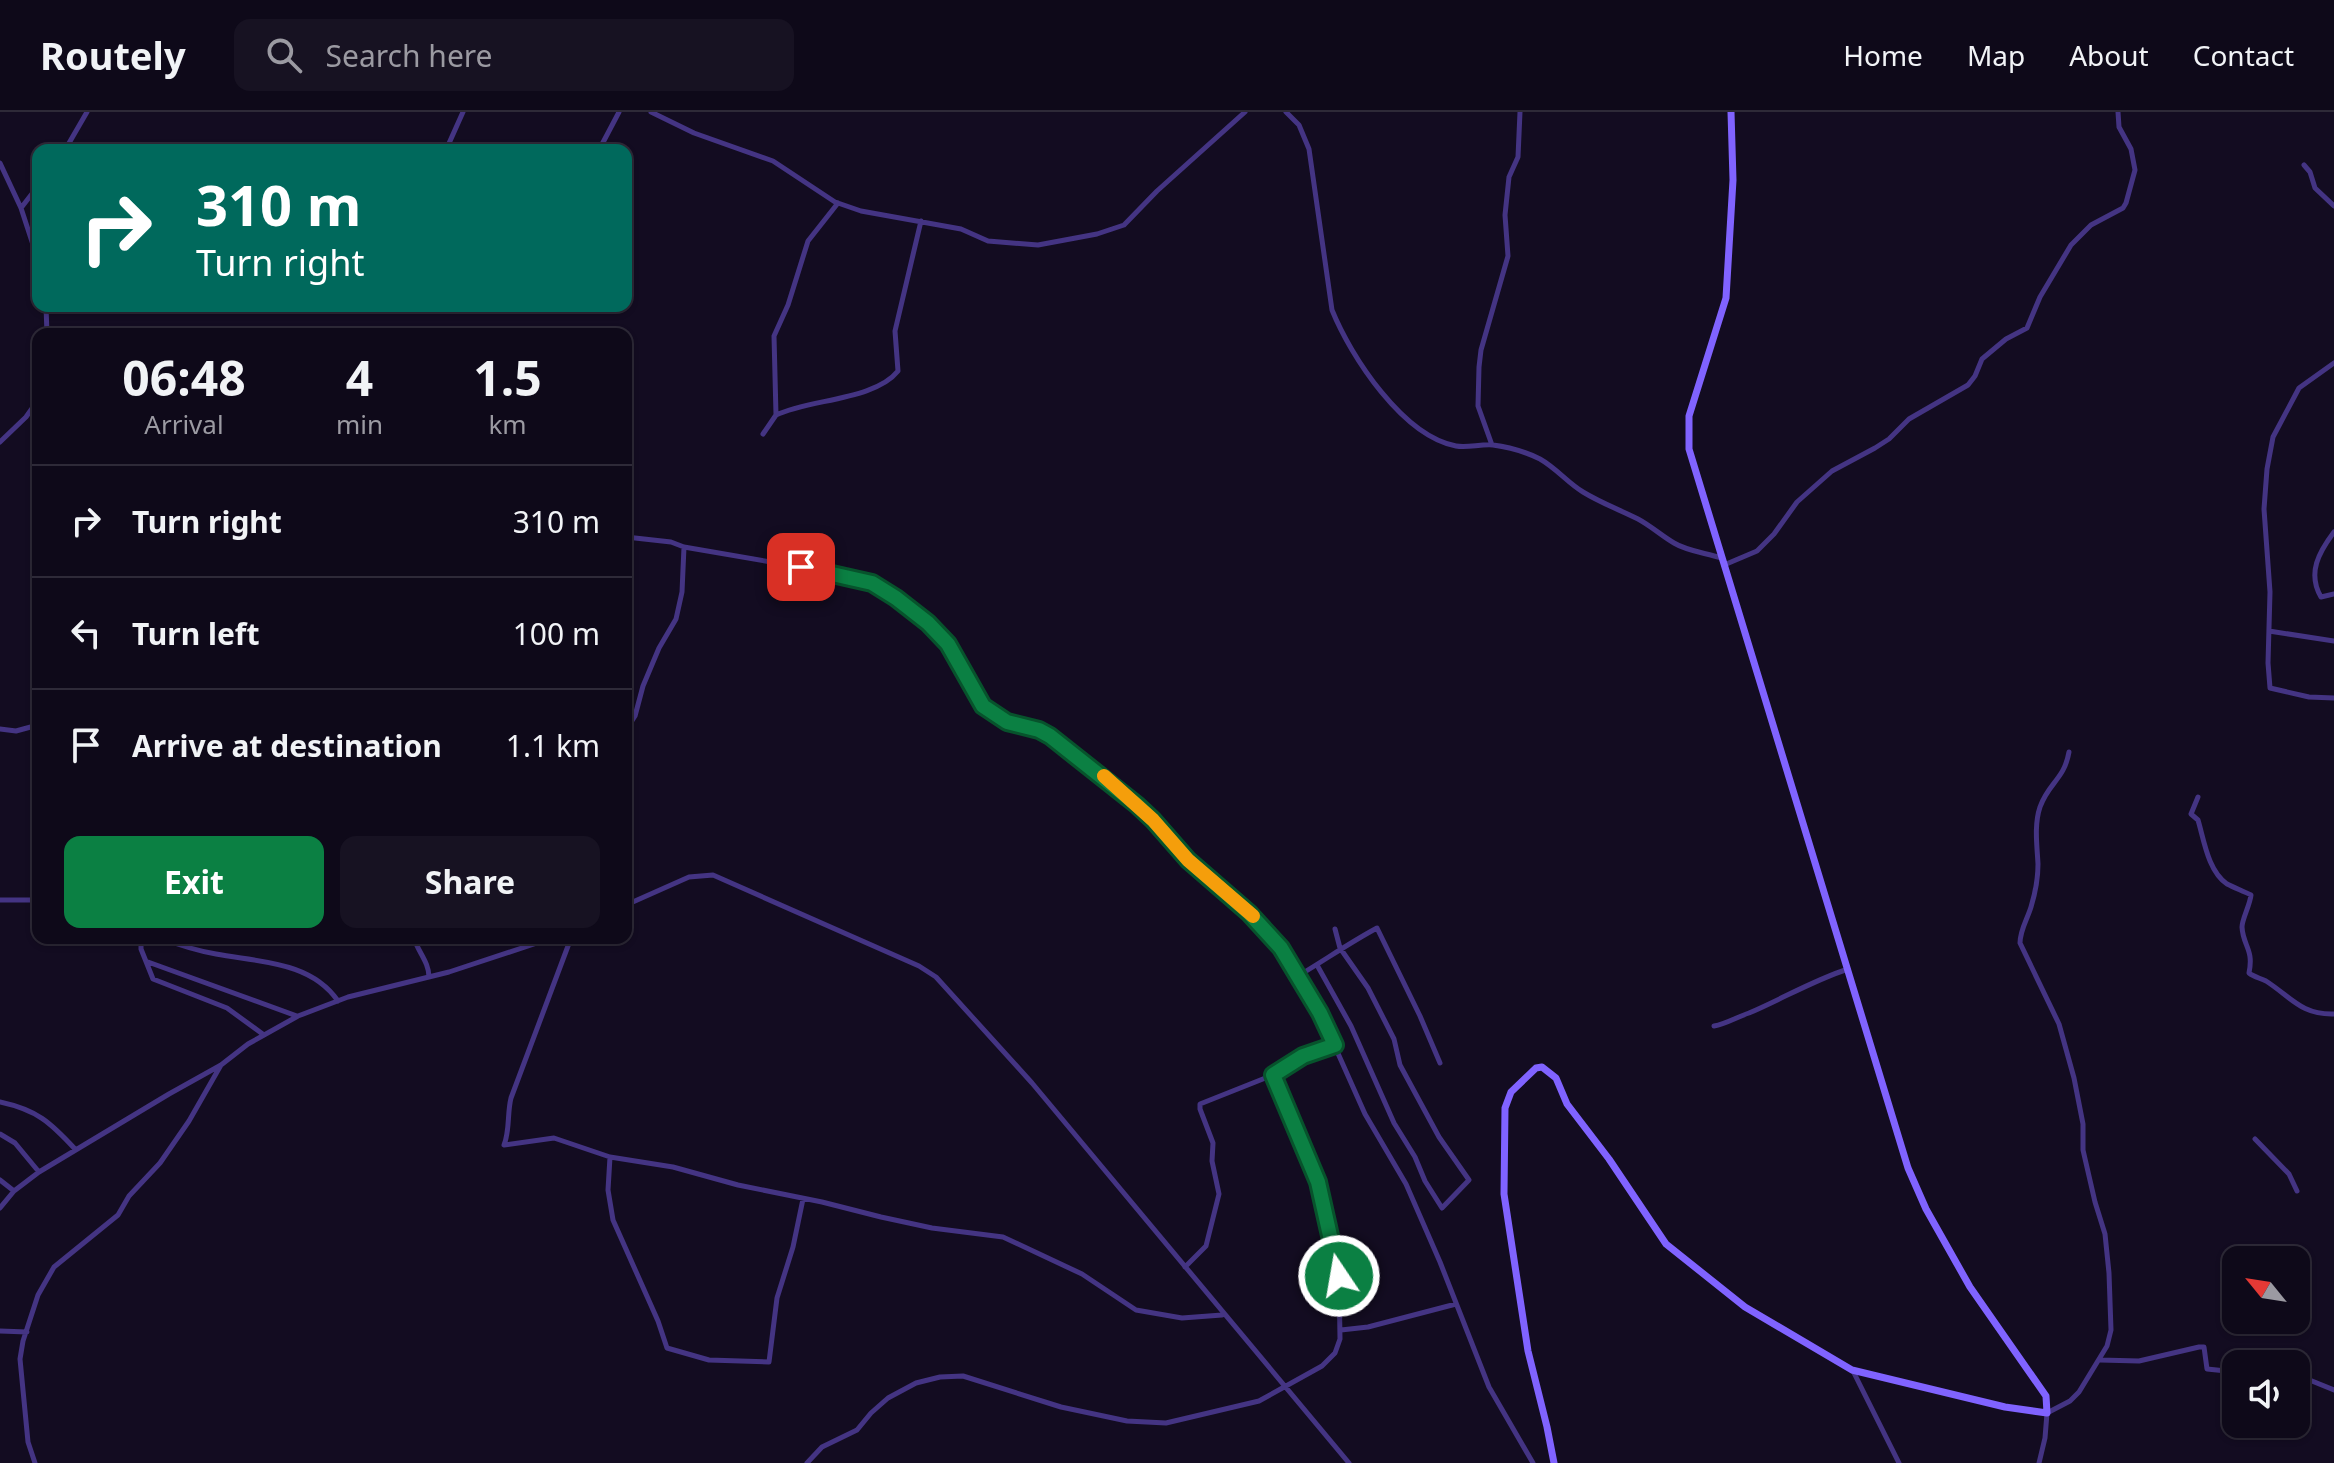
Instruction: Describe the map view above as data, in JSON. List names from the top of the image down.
{
  "north": "top left",
  "page": {
    "header": "Routely",
    "search": "Search here",
    "nav": [
      "Home",
      "Map",
      "About",
      "Contact"
    ],
    "turn": ["310 m", "Turn right"],
    "eta": [
      "06:48",
      "Arrival",
      "4",
      "min",
      "1.5",
      "km"
    ],
    "list": [
      {
        "name": "Turn right",
        "value": "310 m"
      },
      {
        "name": "Turn left",
        "value": "100 m"
      },
      {
        "name": "Arrive at destination",
        "value": "1.1 km"
      }
    ],
    "buttons": ["Exit", "Share"]
  }
}
